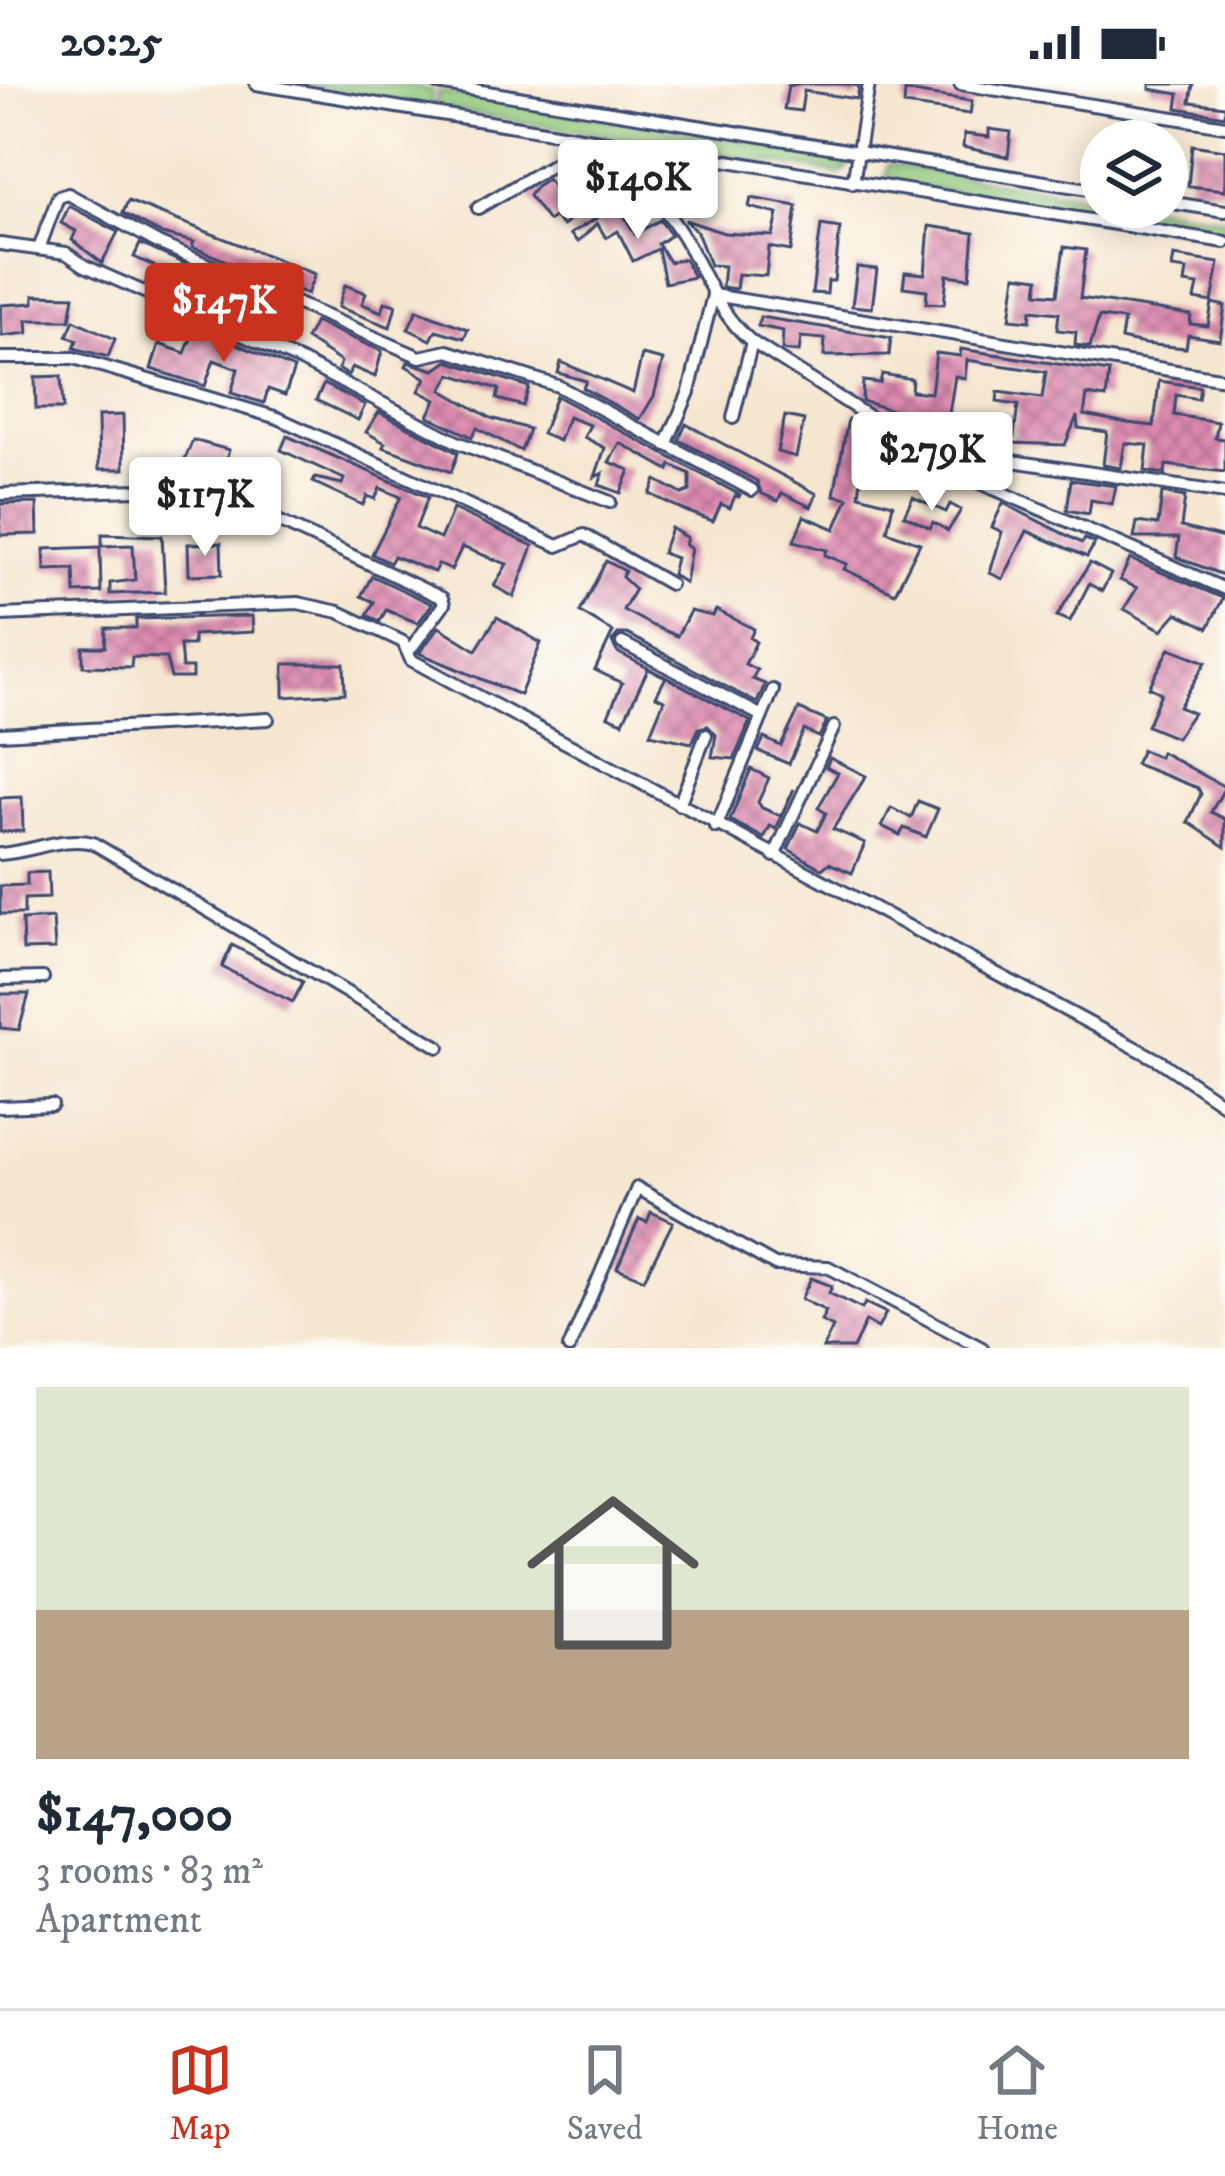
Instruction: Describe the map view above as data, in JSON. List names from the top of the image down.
{
  "page": {
    "status": "20:25",
    "price": [
      "$140K",
      "$147K",
      "$279K",
      "$117K"
    ],
    "list": [
      {
        "name": "$147,000",
        "note": "3 rooms · 83 m² · Apartment"
      }
    ],
    "tabs": ["Map", "Saved", "Home"]
  }
}
